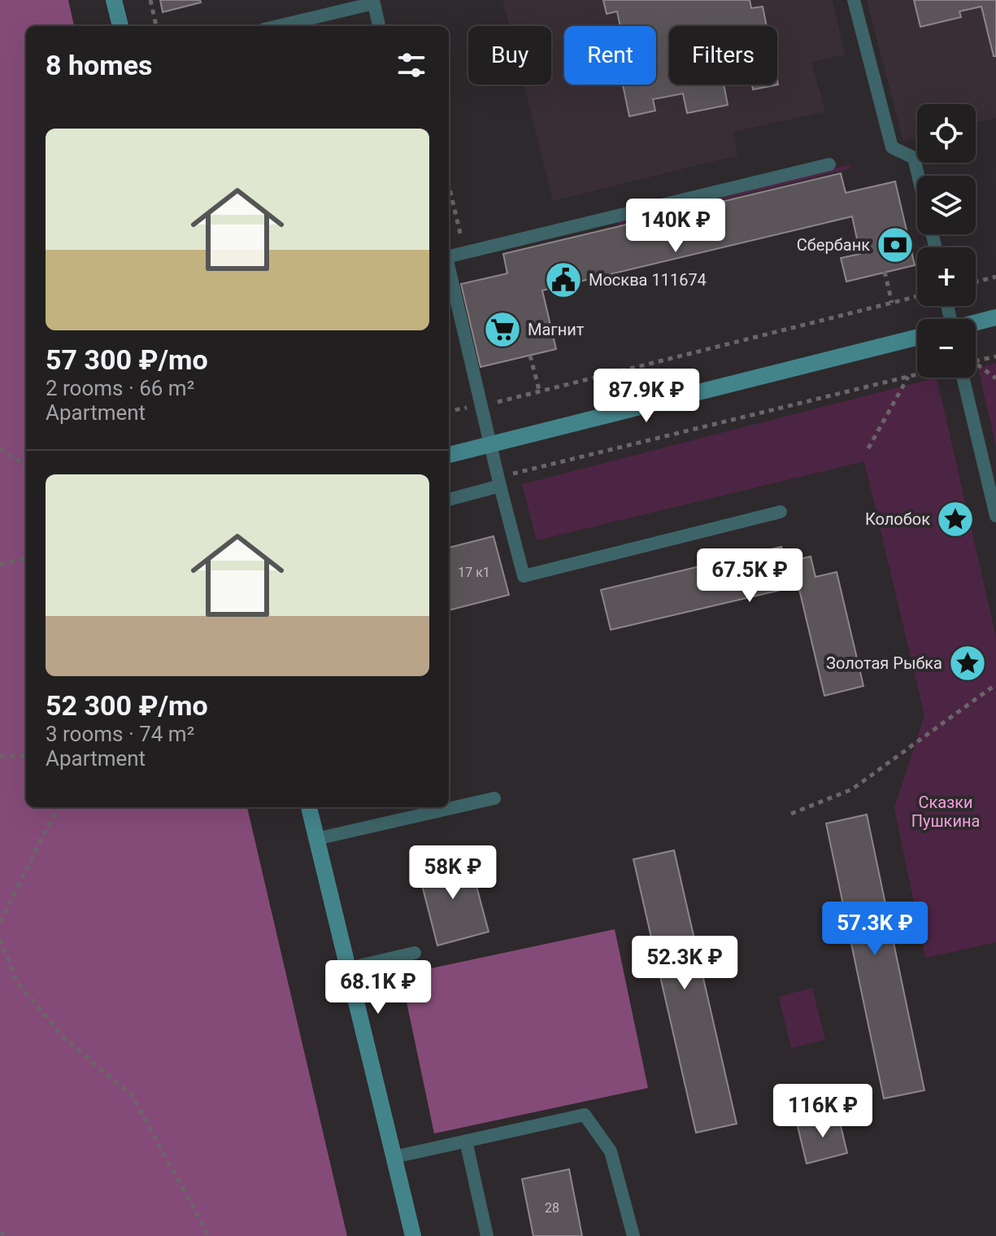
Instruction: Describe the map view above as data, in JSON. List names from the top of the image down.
{
  "parks": ["Сказки Пушкина"],
  "places": {
    "bank": ["Сбербанк"],
    "public building": ["Москва 111674"],
    "supermarket": ["Магнит"],
    "place": ["Колобок", "Золотая Рыбка"]
  },
  "house_numbers": ["17 к1", "28"],
  "page": {
    "chip": ["Buy", "Rent", "Filters"],
    "heading": "8 homes",
    "map_buttons": ["+", "−"],
    "list": [
      {
        "name": "57 300 ₽/mo",
        "note": "2 rooms · 66 m² · Apartment"
      },
      {
        "name": "52 300 ₽/mo",
        "note": "3 rooms · 74 m² · Apartment"
      }
    ],
    "price": [
      "140K ₽",
      "87.9K ₽",
      "67.5K ₽",
      "58K ₽",
      "57.3K ₽",
      "52.3K ₽",
      "68.1K ₽",
      "116K ₽"
    ]
  }
}
